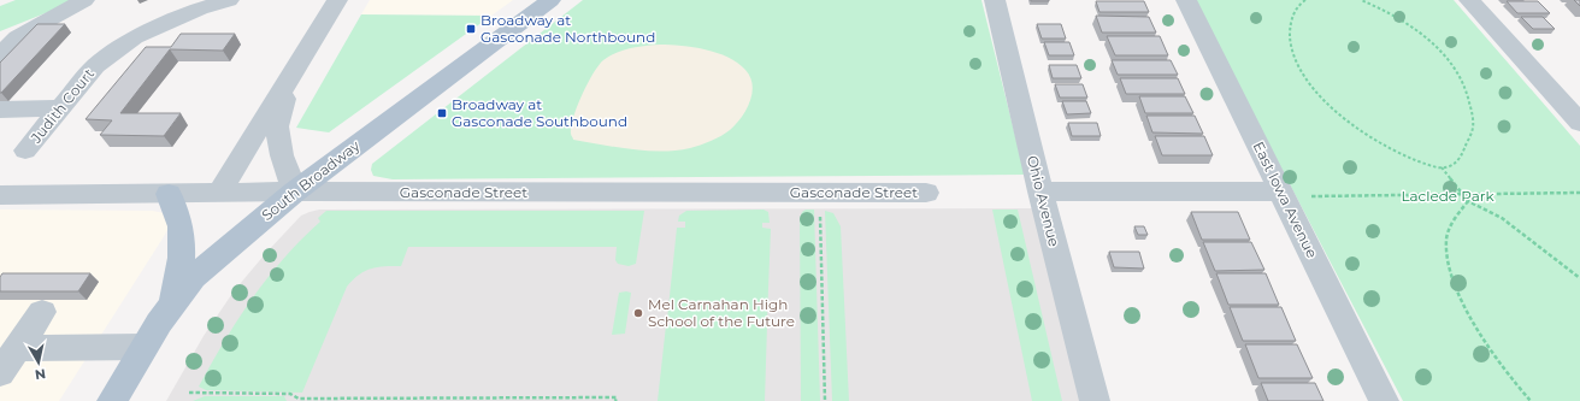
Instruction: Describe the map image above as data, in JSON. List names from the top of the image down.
{
  "streets": {
    "main road": ["South Broadway"],
    "street": [
      "Judith Court",
      "Gasconade Street",
      "East Iowa Avenue",
      "Ohio Avenue"
    ]
  },
  "crossings": [
    ["South Broadway", "Gasconade Street"]
  ],
  "parks": ["Laclede Park"],
  "places": {
    "transit": ["Broadway at Gasconade Northbound", "Broadway at Gasconade Southbound"],
    "other": ["Mel Carnahan High School of the Future"]
  },
  "north": "bottom"
}
